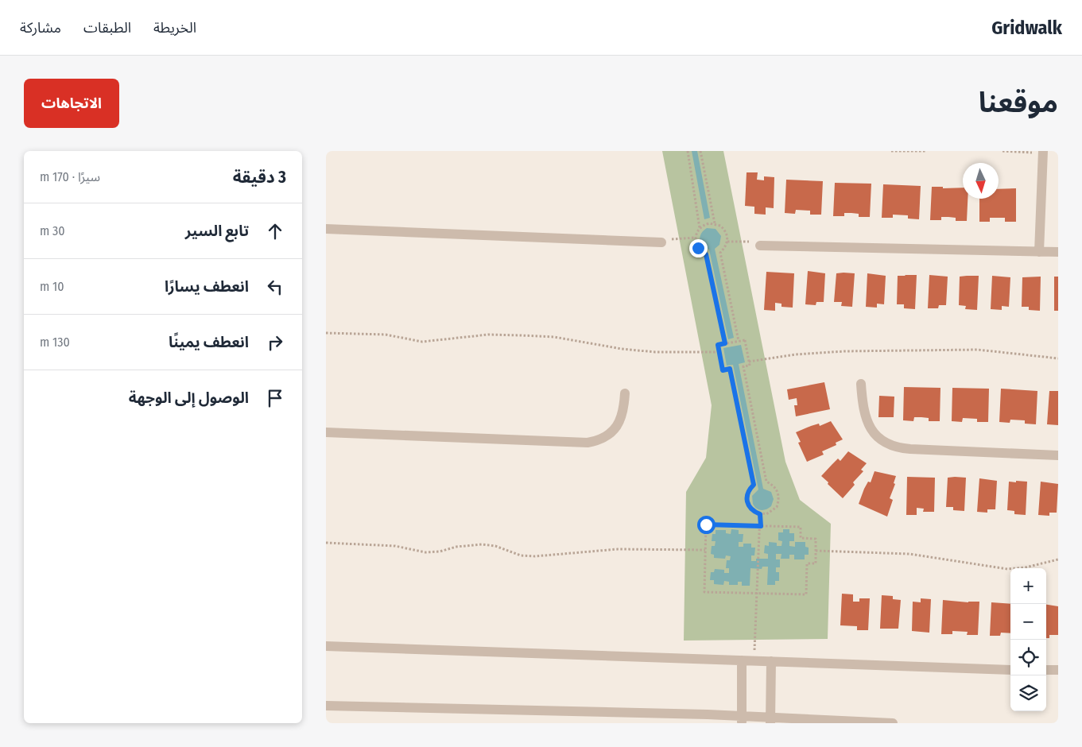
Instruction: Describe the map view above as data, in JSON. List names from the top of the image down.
{
  "north": "bottom",
  "page": {
    "header": "Gridwalk",
    "nav": ["الخريطة", "الطبقات", "مشاركة"],
    "title": "موقعنا",
    "buttons": "الاتجاهات",
    "heading": ["3 دقيقة", "سيرًا · 170 m"],
    "list": [
      ["تابع السير", "30 m"],
      ["انعطف يسارًا", "10 m"],
      ["انعطف يمينًا", "130 m"],
      "الوصول إلى الوجهة"
    ],
    "map_buttons": ["+", "−"]
  }
}
